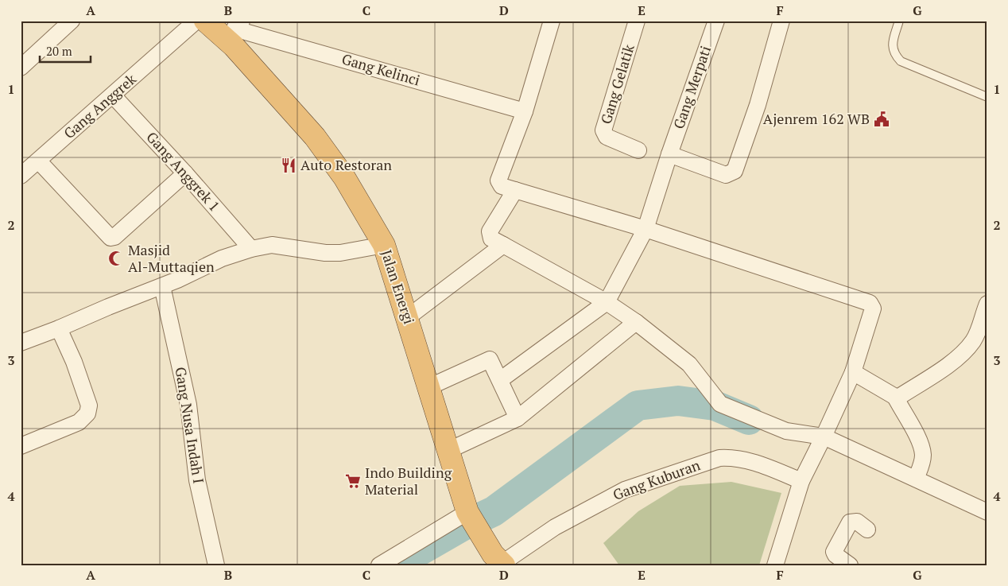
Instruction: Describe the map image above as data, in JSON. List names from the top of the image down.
{
  "streets": {
    "highway": ["Jalan Energi"],
    "street": [
      "Gang Kelinci",
      "Gang Gelatik",
      "Gang Merpati",
      "Gang Anggrek",
      "Gang Anggrek 1",
      "Gang Nusa Indah I",
      "Gang Kuburan"
    ]
  },
  "crossings": [
    ["Gang Kelinci", "Jalan Energi"],
    ["Gang Anggrek", "Gang Anggrek 1"],
    ["Jalan Energi", "Gang Kuburan"]
  ],
  "places": {
    "public building": ["Ajenrem 162 WB"],
    "restaurant": ["Auto Restoran"],
    "mosque": ["Masjid Al-Muttaqien"],
    "supermarket": ["Indo Building Material"]
  },
  "scale_bar": "20 m",
  "grid": {
    "columns": [
      "A",
      "B",
      "C",
      "D",
      "E",
      "F",
      "G"
    ],
    "rows": [
      "1",
      "2",
      "3",
      "4"
    ]
  }
}
